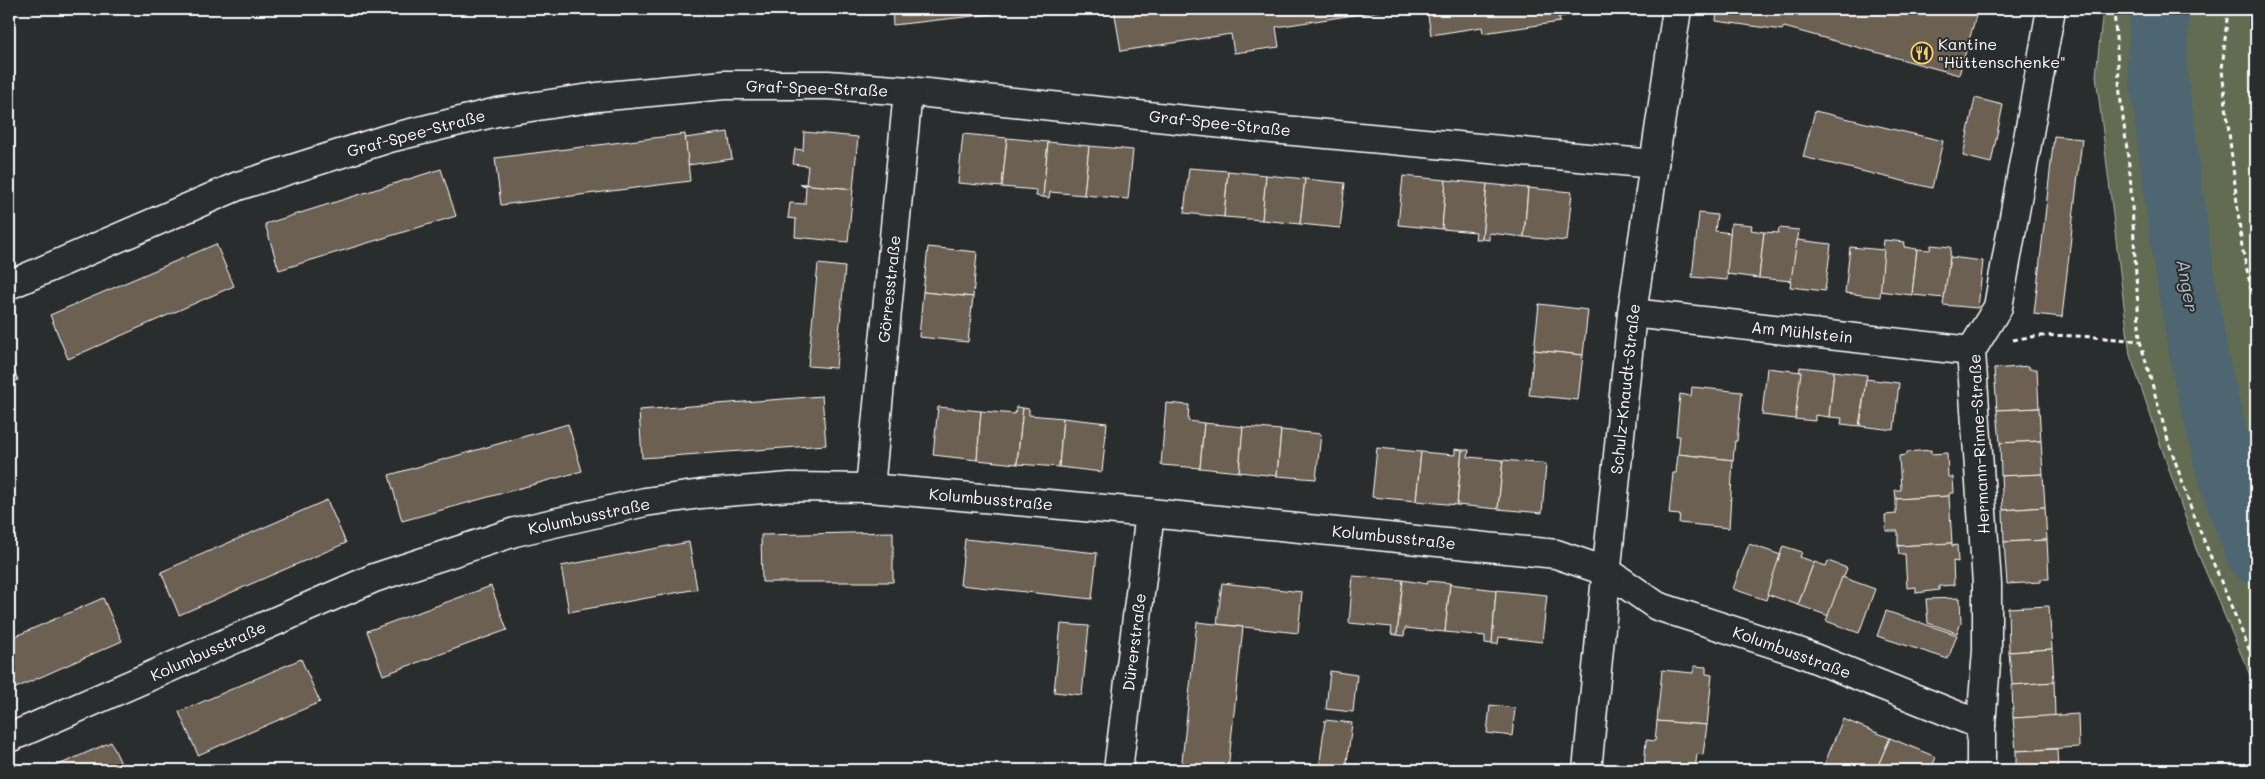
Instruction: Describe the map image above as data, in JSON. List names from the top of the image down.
{
  "streets": {
    "street": [
      "Graf-Spee-Straße",
      "Görresstraße",
      "Am Mühlstein",
      "Schulz-Knaudt-Straße",
      "Hermann-Rinne-Straße",
      "Kolumbusstraße",
      "Dürerstraße"
    ]
  },
  "crossings": [
    ["Graf-Spee-Straße", "Görresstraße"],
    ["Graf-Spee-Straße", "Schulz-Knaudt-Straße"],
    ["Görresstraße", "Kolumbusstraße"],
    ["Am Mühlstein", "Schulz-Knaudt-Straße"],
    ["Am Mühlstein", "Hermann-Rinne-Straße"],
    ["Schulz-Knaudt-Straße", "Kolumbusstraße"],
    ["Hermann-Rinne-Straße", "Kolumbusstraße"],
    ["Kolumbusstraße", "Dürerstraße"]
  ],
  "water": ["Anger"],
  "places": {
    "restaurant": ["Kantine \"Hüttenschenke\""]
  }
}
